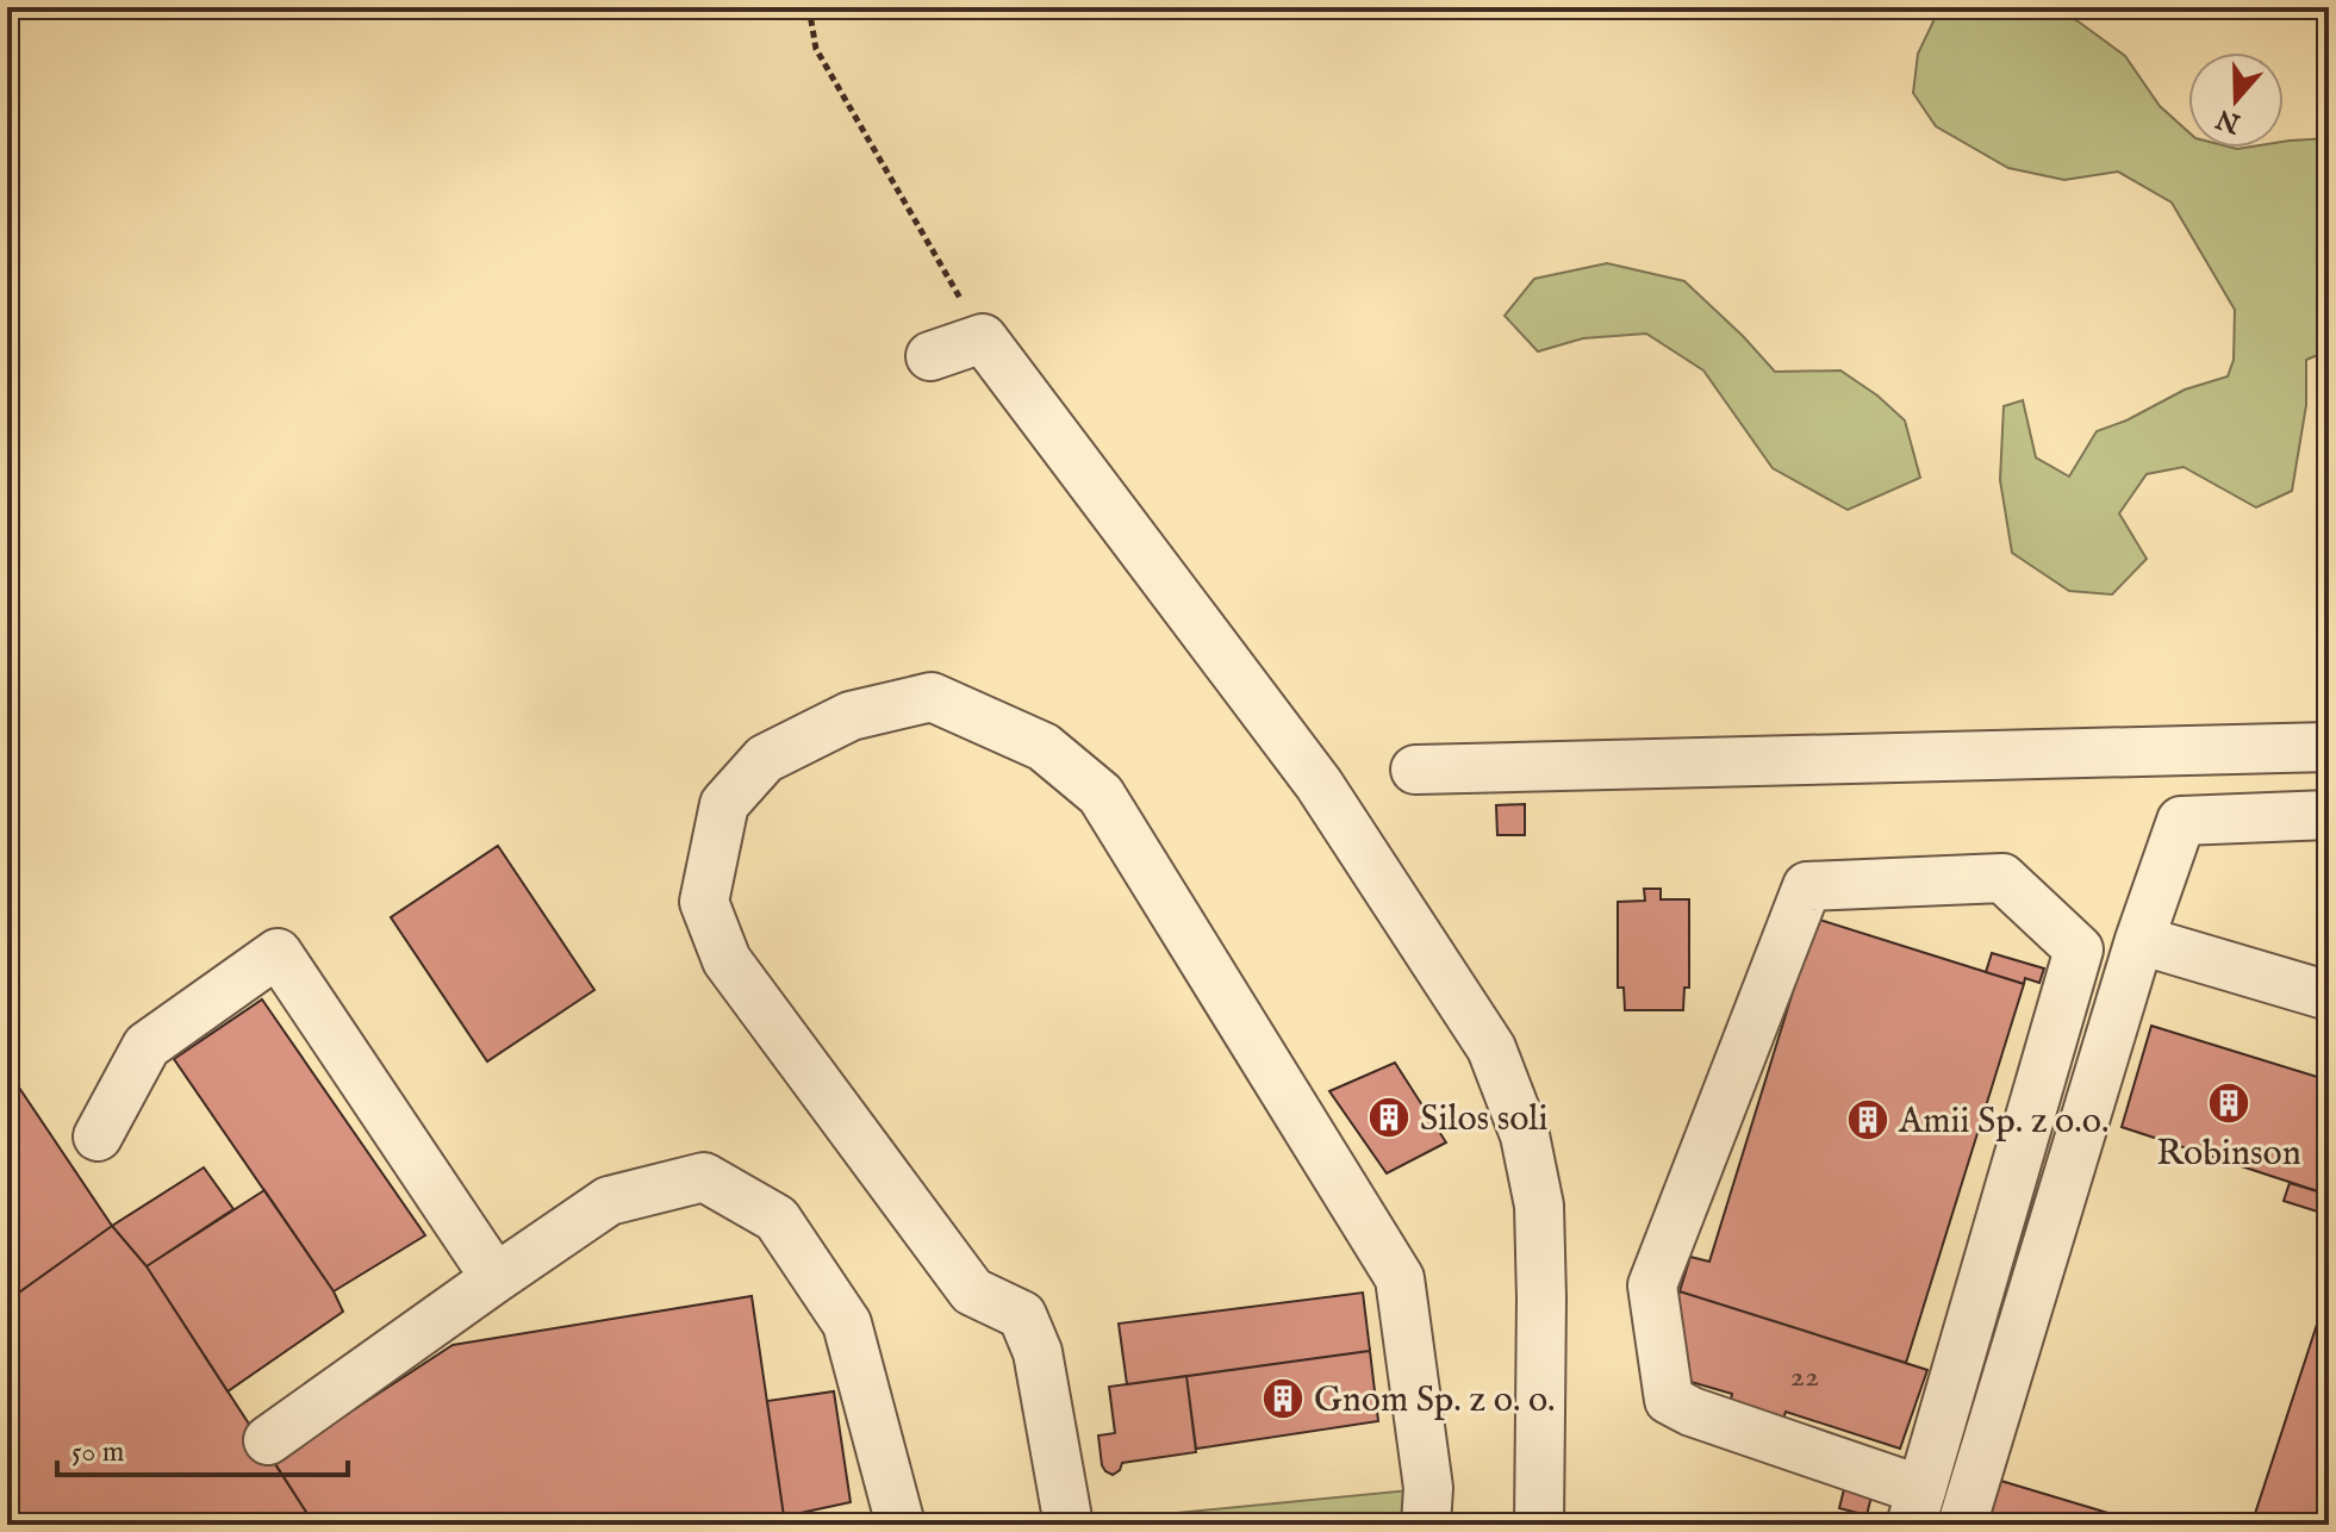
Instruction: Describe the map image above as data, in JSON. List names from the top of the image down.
{
  "places": {
    "building": [
      "Robinson",
      "Silos soli",
      "Amii Sp. z o.o.",
      "Gnom Sp. z o. o."
    ]
  },
  "house_numbers": ["22"],
  "scale_bar": "50 m",
  "north": "bottom"
}
